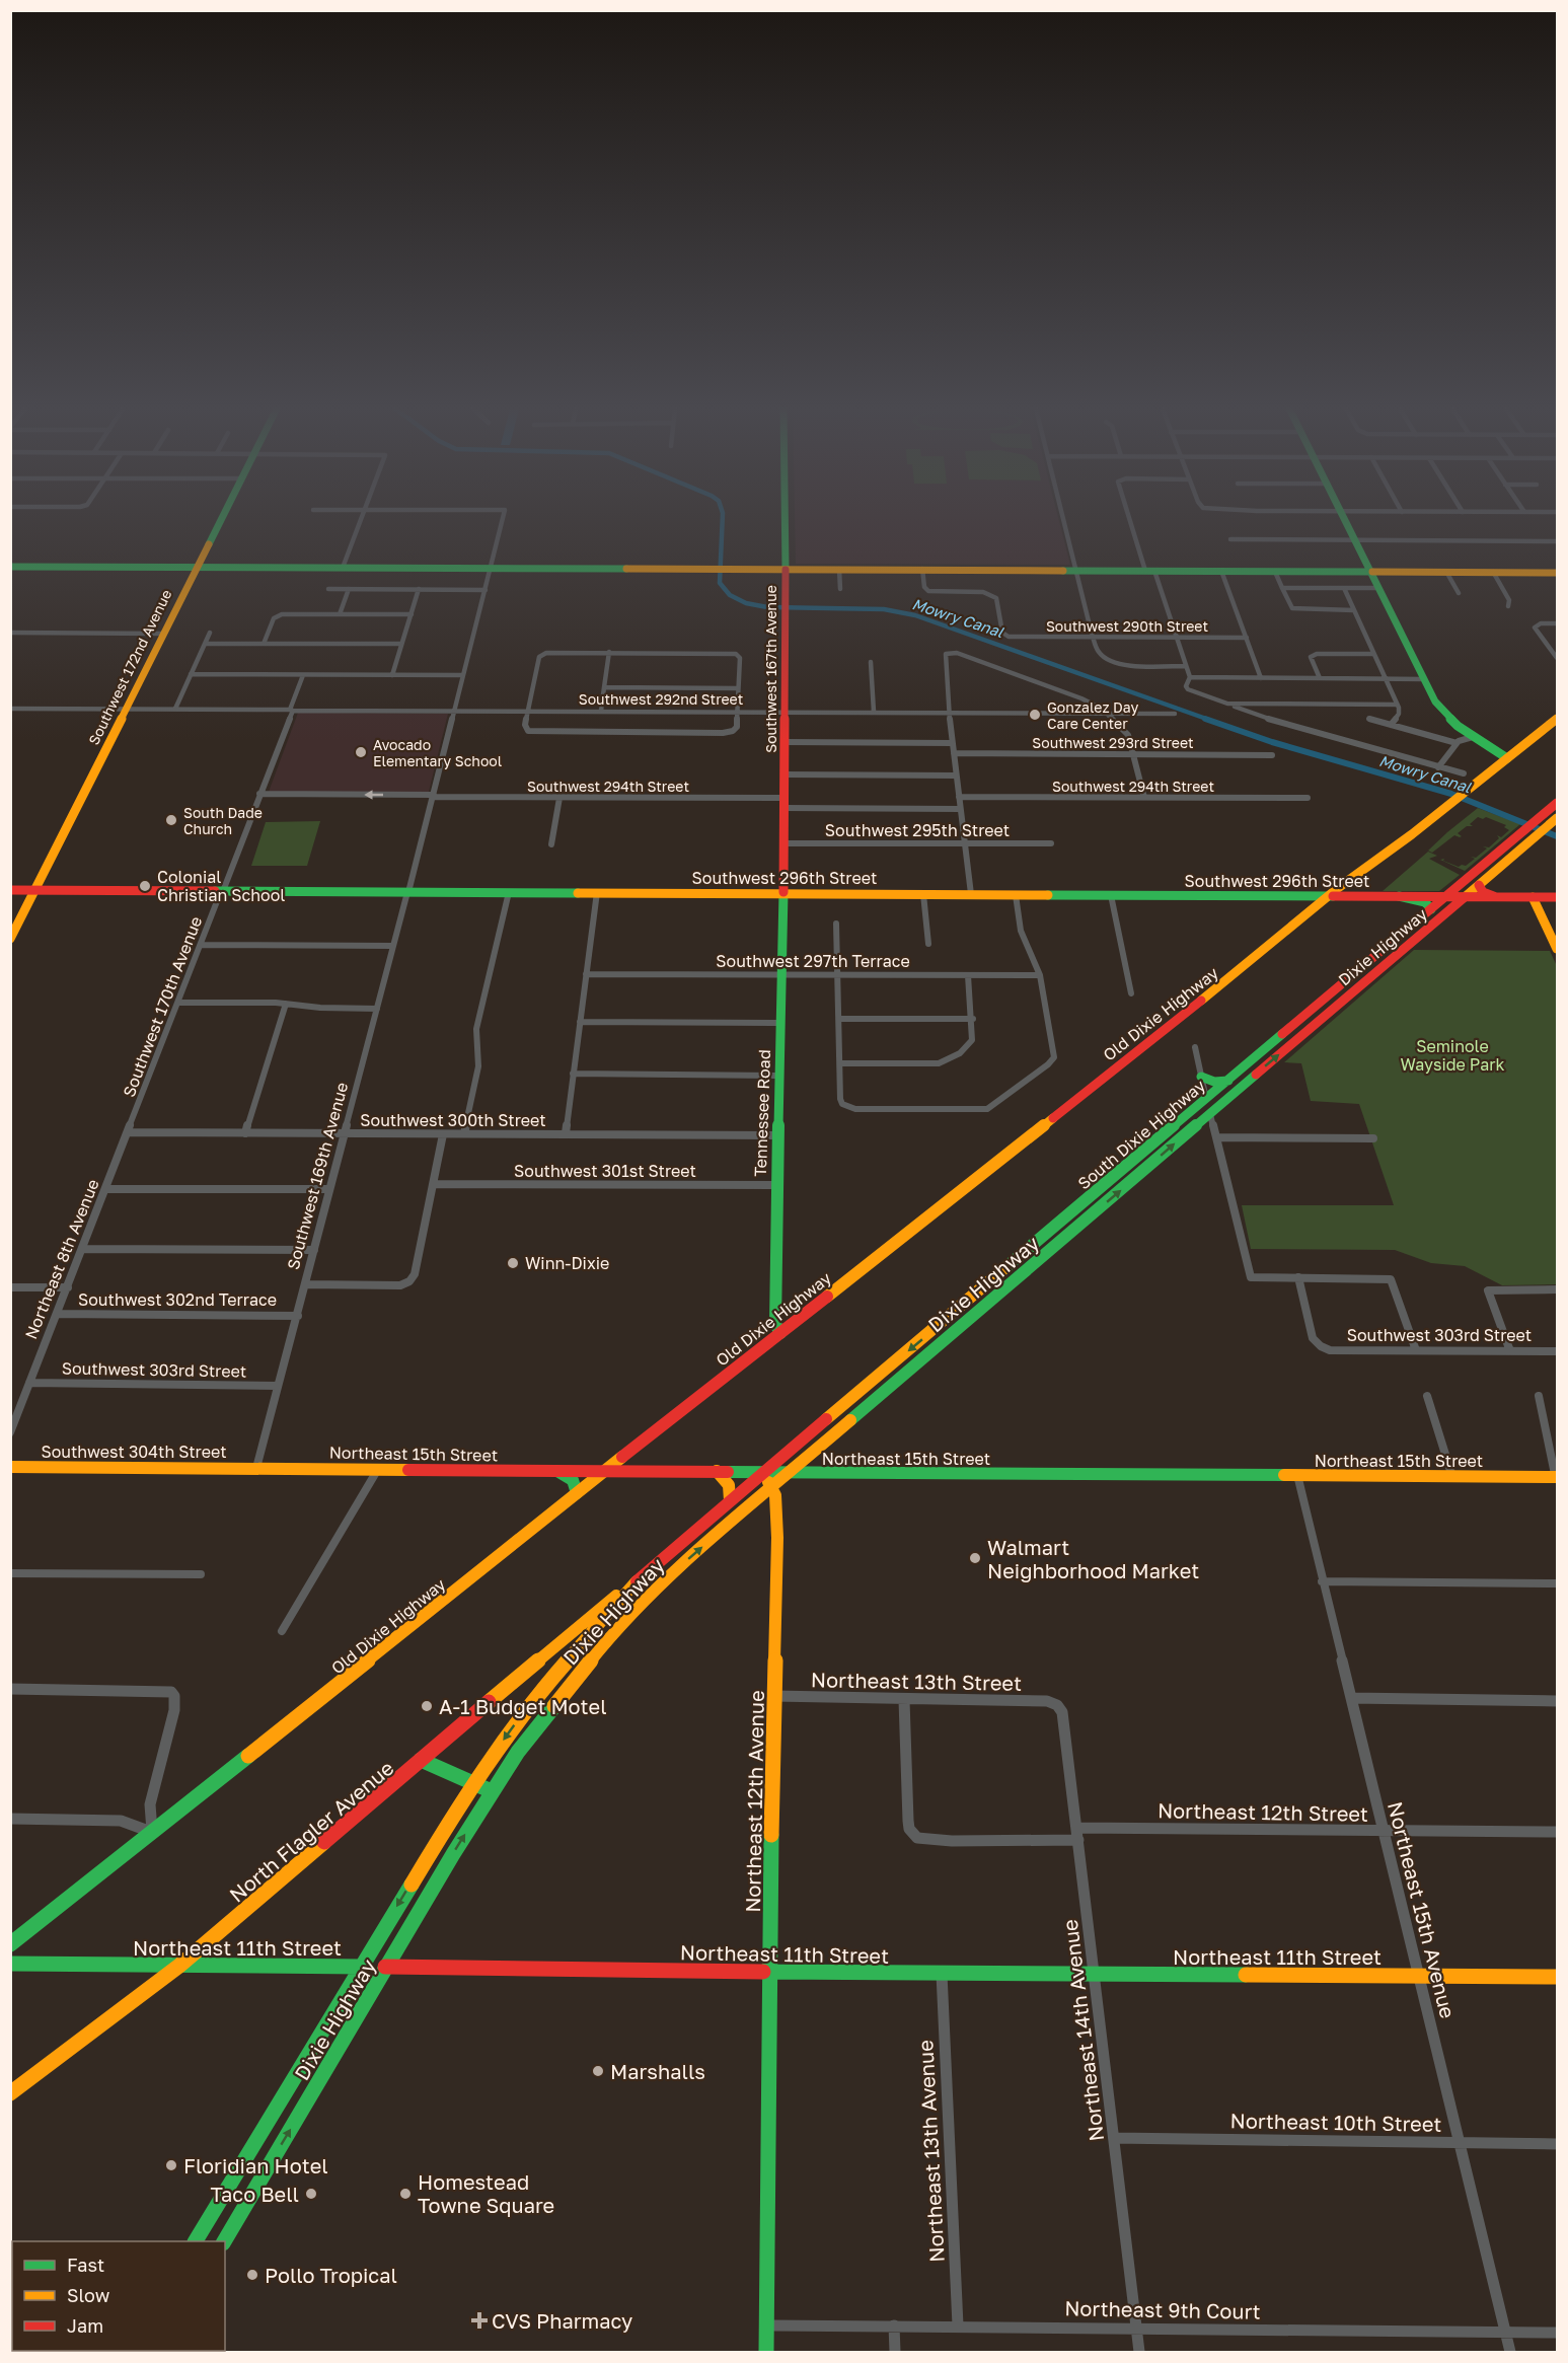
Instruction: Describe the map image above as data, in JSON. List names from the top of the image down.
{
  "streets": {
    "main road": [
      "Southwest 172nd Avenue",
      "Southwest 167th Avenue",
      "Southwest 296th Street",
      "Dixie Highway",
      "Old Dixie Highway",
      "Tennessee Road",
      "South Dixie Highway",
      "Southwest 304th Street",
      "Northeast 15th Street",
      "Northeast 12th Avenue",
      "North Flagler Avenue",
      "Northeast 11th Street"
    ],
    "street": [
      "Southwest 290th Street",
      "Southwest 292nd Street",
      "Southwest 293rd Street",
      "Southwest 294th Street",
      "Southwest 295th Street",
      "Southwest 297th Terrace",
      "Southwest 170th Avenue",
      "Southwest 300th Street",
      "Southwest 301st Street",
      "Southwest 169th Avenue",
      "Northeast 8th Avenue",
      "Southwest 302nd Terrace",
      "Southwest 303rd Street",
      "Northeast 13th Street",
      "Northeast 12th Street",
      "Northeast 15th Avenue",
      "Northeast 14th Avenue",
      "Northeast 10th Street",
      "Northeast 13th Avenue",
      "Northeast 9th Court"
    ]
  },
  "crossings": [
    ["Southwest 172nd Avenue", "Southwest 292nd Street"],
    ["Southwest 172nd Avenue", "Southwest 296th Street"],
    ["Southwest 167th Avenue", "Southwest 292nd Street"],
    ["Southwest 167th Avenue", "Southwest 294th Street"],
    ["Southwest 167th Avenue", "Southwest 295th Street"],
    ["Southwest 167th Avenue", "Southwest 296th Street"],
    ["Southwest 167th Avenue", "Tennessee Road"],
    ["Southwest 292nd Street", "Southwest 170th Avenue"],
    ["Southwest 292nd Street", "Southwest 169th Avenue"],
    ["Southwest 294th Street", "Southwest 170th Avenue"],
    ["Southwest 294th Street", "Southwest 169th Avenue"],
    ["Southwest 296th Street", "Dixie Highway"],
    ["Southwest 296th Street", "Southwest 170th Avenue"],
    ["Southwest 296th Street", "Old Dixie Highway"],
    ["Southwest 296th Street", "Tennessee Road"],
    ["Southwest 296th Street", "Southwest 169th Avenue"],
    ["Dixie Highway", "South Dixie Highway"],
    ["Dixie Highway", "Northeast 15th Street"],
    ["Dixie Highway", "Northeast 12th Avenue"],
    ["Dixie Highway", "North Flagler Avenue"],
    ["Dixie Highway", "Northeast 11th Street"],
    ["Southwest 297th Terrace", "Tennessee Road"],
    ["Southwest 170th Avenue", "Southwest 300th Street"],
    ["Southwest 170th Avenue", "Northeast 8th Avenue"],
    ["Old Dixie Highway", "Tennessee Road"],
    ["Old Dixie Highway", "Northeast 15th Street"],
    ["Tennessee Road", "Southwest 300th Street"],
    ["Tennessee Road", "Southwest 301st Street"],
    ["Southwest 300th Street", "Southwest 169th Avenue"],
    ["Southwest 300th Street", "Northeast 8th Avenue"],
    ["Southwest 169th Avenue", "Southwest 302nd Terrace"],
    ["Southwest 169th Avenue", "Southwest 303rd Street"],
    ["Southwest 169th Avenue", "Southwest 304th Street"],
    ["Southwest 169th Avenue", "Northeast 15th Street"],
    ["Northeast 8th Avenue", "Southwest 302nd Terrace"],
    ["Northeast 8th Avenue", "Southwest 303rd Street"],
    ["Southwest 304th Street", "Northeast 15th Street"],
    ["Northeast 15th Street", "Northeast 12th Avenue"],
    ["Northeast 15th Street", "Northeast 15th Avenue"],
    ["Northeast 13th Street", "Northeast 12th Avenue"],
    ["Northeast 13th Street", "Northeast 14th Avenue"],
    ["Northeast 12th Avenue", "Northeast 11th Street"],
    ["Northeast 12th Avenue", "Northeast 9th Court"],
    ["Northeast 12th Street", "Northeast 15th Avenue"],
    ["Northeast 12th Street", "Northeast 14th Avenue"],
    ["North Flagler Avenue", "Northeast 11th Street"],
    ["Northeast 15th Avenue", "Northeast 11th Street"],
    ["Northeast 15th Avenue", "Northeast 10th Street"],
    ["Northeast 15th Avenue", "Northeast 9th Court"],
    ["Northeast 11th Street", "Northeast 14th Avenue"],
    ["Northeast 11th Street", "Northeast 13th Avenue"],
    ["Northeast 14th Avenue", "Northeast 10th Street"],
    ["Northeast 14th Avenue", "Northeast 9th Court"],
    ["Northeast 13th Avenue", "Northeast 9th Court"]
  ],
  "water": ["Mowry Canal"],
  "parks": ["Seminole Wayside Park"],
  "places": {
    "other": [
      "Gonzalez Day Care Center",
      "Avocado Elementary School",
      "South Dade Church",
      "Colonial Christian School",
      "Winn-Dixie",
      "Walmart Neighborhood Market",
      "A-1 Budget Motel",
      "Marshalls",
      "Floridian Hotel",
      "Taco Bell",
      "Homestead Towne Square",
      "Pollo Tropical"
    ],
    "health": ["CVS Pharmacy"]
  },
  "legend": ["Fast", "Slow", "Jam"]
}
